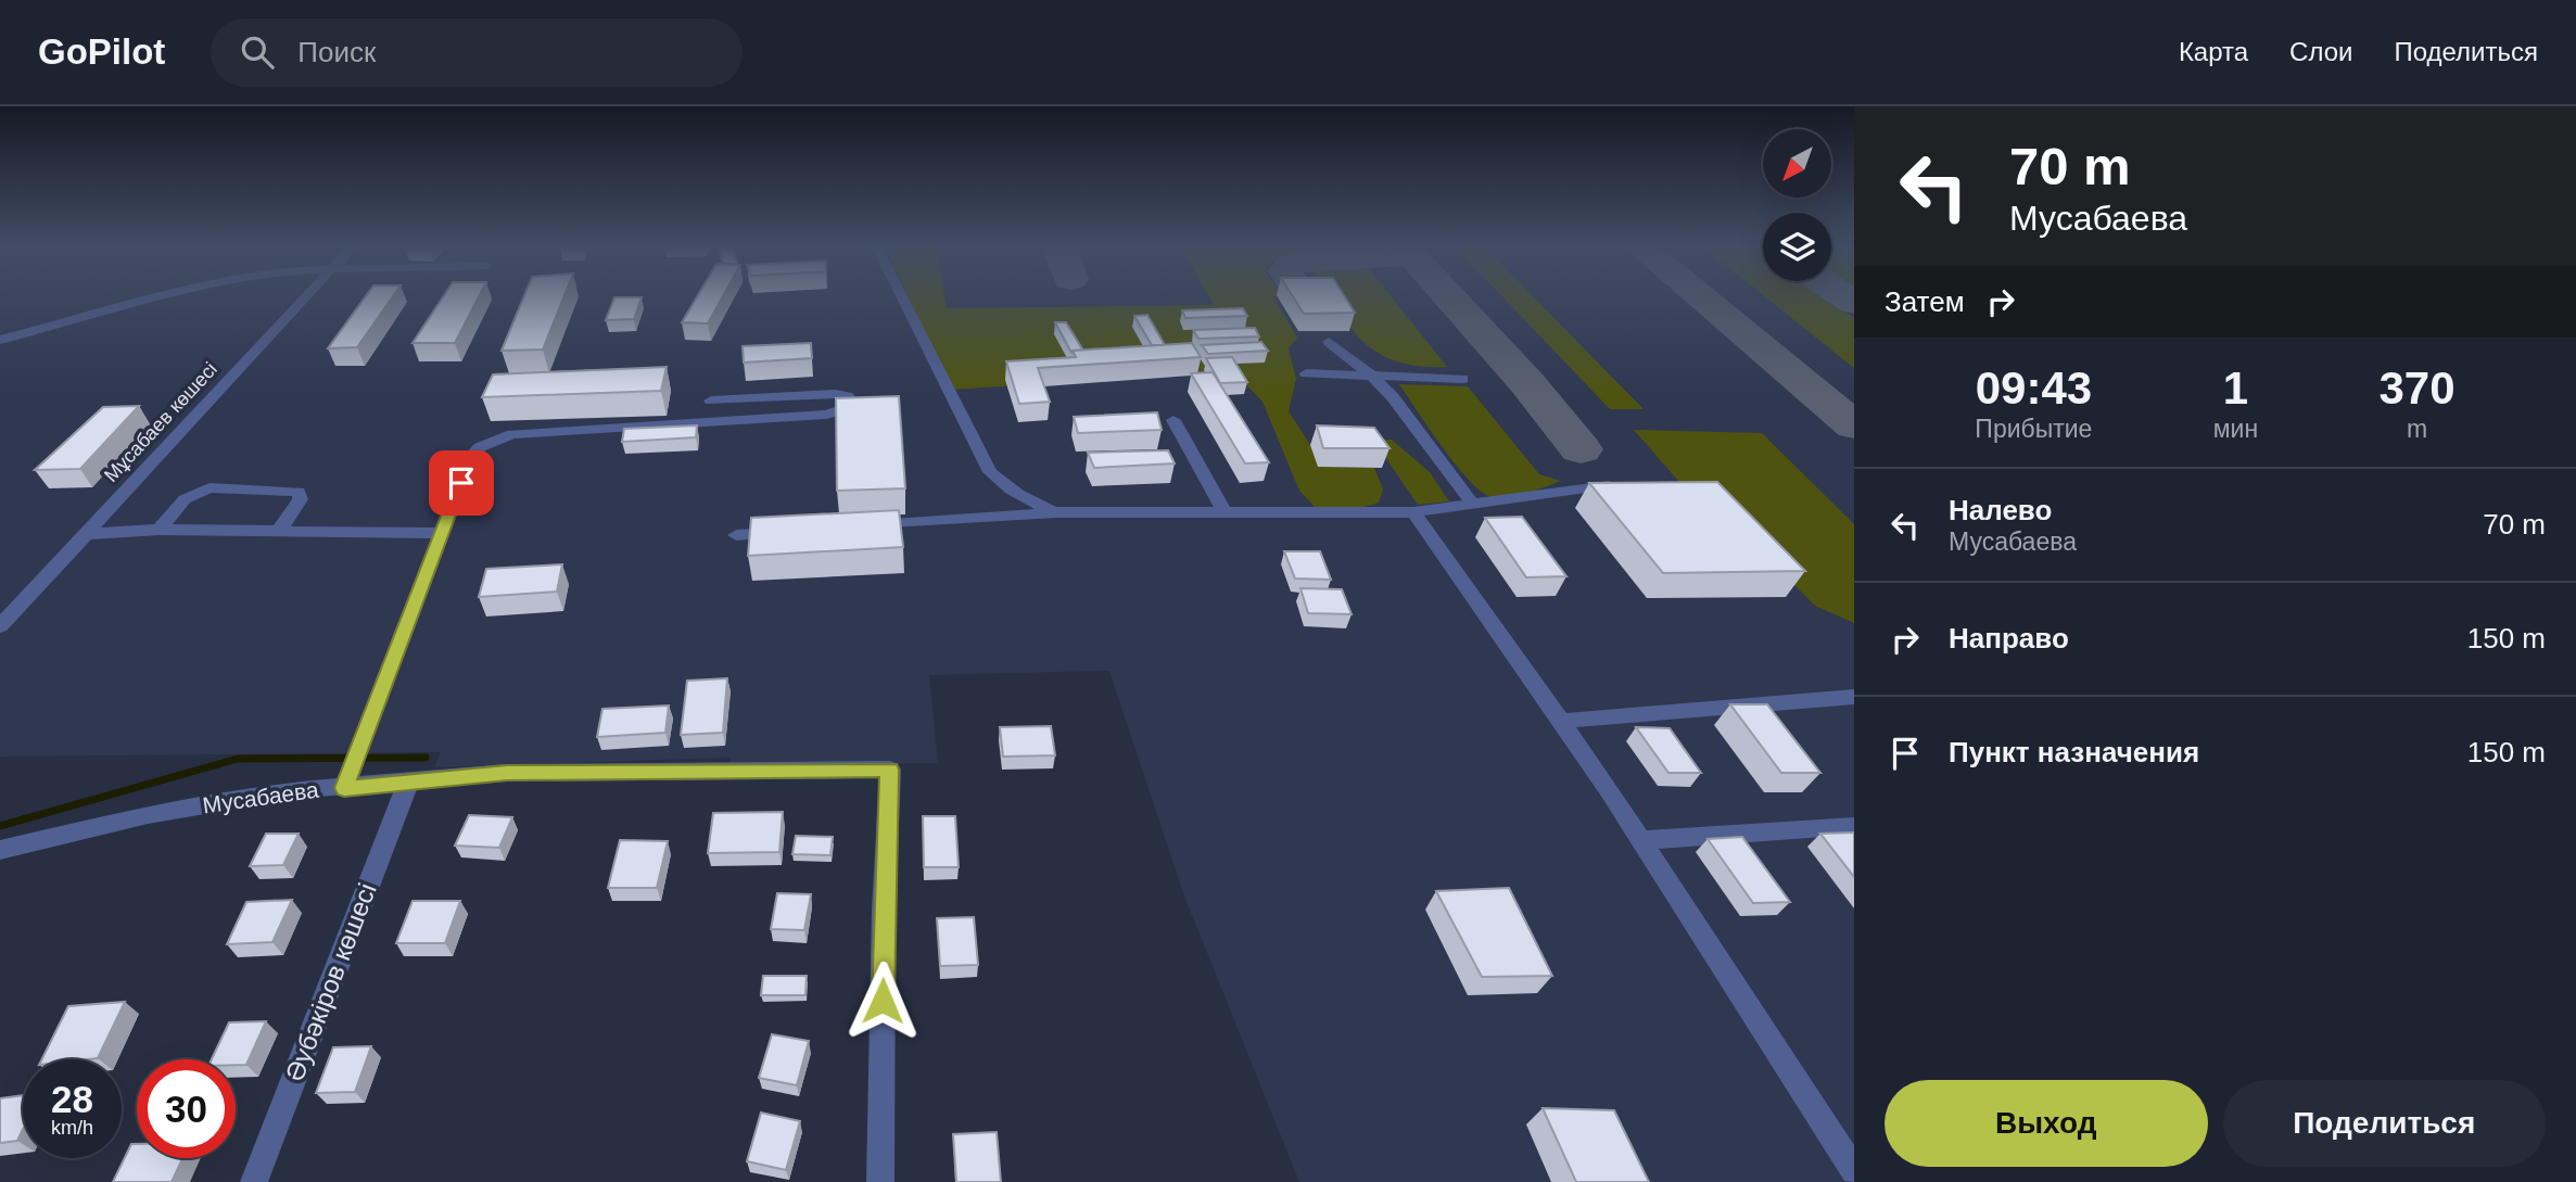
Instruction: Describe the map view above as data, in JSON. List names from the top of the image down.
{
  "streets": {
    "street": ["Мұсабаев көшесі", "Мусабаева", "Әубәкіров көшесі"]
  },
  "crossings": [
    ["Мусабаева", "Әубәкіров көшесі"]
  ],
  "north": "bottom left",
  "page": {
    "header": "GoPilot",
    "search": "Поиск",
    "nav": ["Карта", "Слои", "Поделиться"],
    "turn": ["70 m", "Мусабаева"],
    "then": "Затем",
    "eta": [
      "09:43",
      "Прибытие",
      "1",
      "мин",
      "370",
      "m"
    ],
    "list": [
      {
        "name": "Налево",
        "note": "Мусабаева",
        "value": "70 m"
      },
      {
        "name": "Направо",
        "value": "150 m"
      },
      {
        "name": "Пункт назначения",
        "value": "150 m"
      }
    ],
    "speed": "28 km/h",
    "limit": "30",
    "buttons": ["Выход", "Поделиться"]
  }
}
